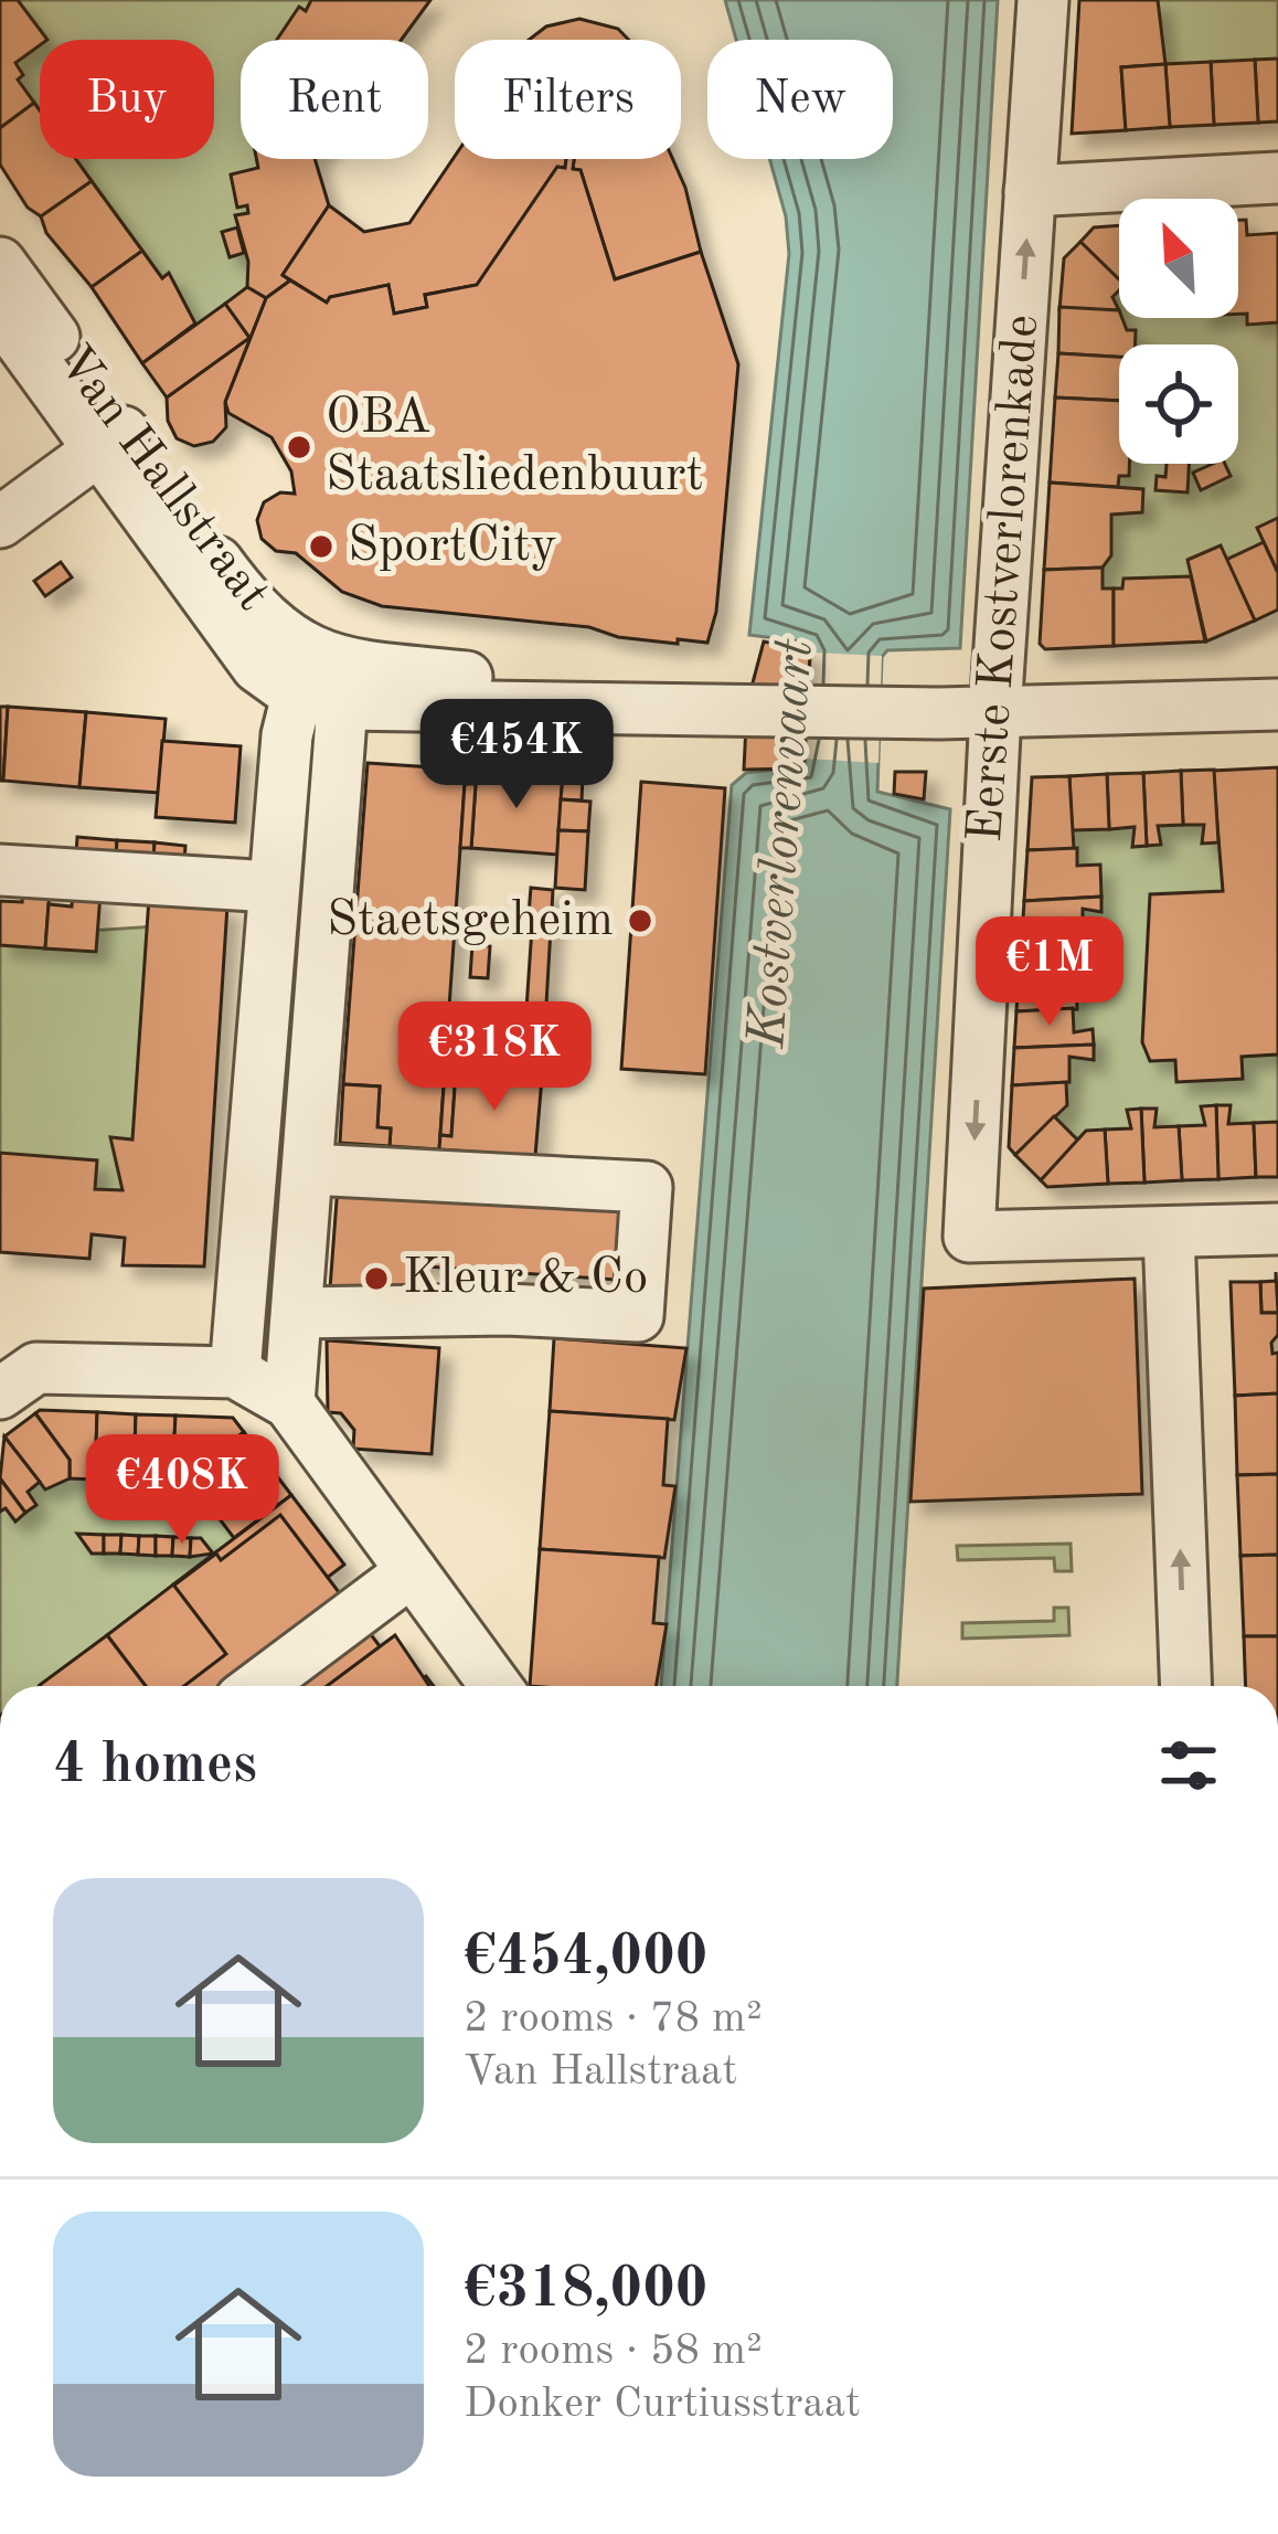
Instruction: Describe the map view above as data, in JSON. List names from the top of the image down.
{
  "streets": {
    "street": ["Van Hallstraat", "Eerste Kostverlorenkade"]
  },
  "crossings": [
    ["Van Hallstraat", "Eerste Kostverlorenkade"]
  ],
  "water": ["Kostverlorenvaart"],
  "places": [
    "OBA Staatsliedenbuurt",
    "SportCity",
    "Staetsgeheim",
    "Kleur & Co"
  ],
  "north": "top left",
  "page": {
    "chip": [
      "Buy",
      "Rent",
      "Filters",
      "New"
    ],
    "price": [
      "€454K",
      "€1M",
      "€318K",
      "€408K"
    ],
    "heading": "4 homes",
    "list": [
      {
        "name": "€454,000",
        "note": "2 rooms · 78 m² · Van Hallstraat"
      },
      {
        "name": "€318,000",
        "note": "2 rooms · 58 m² · Donker Curtiusstraat"
      }
    ]
  }
}
